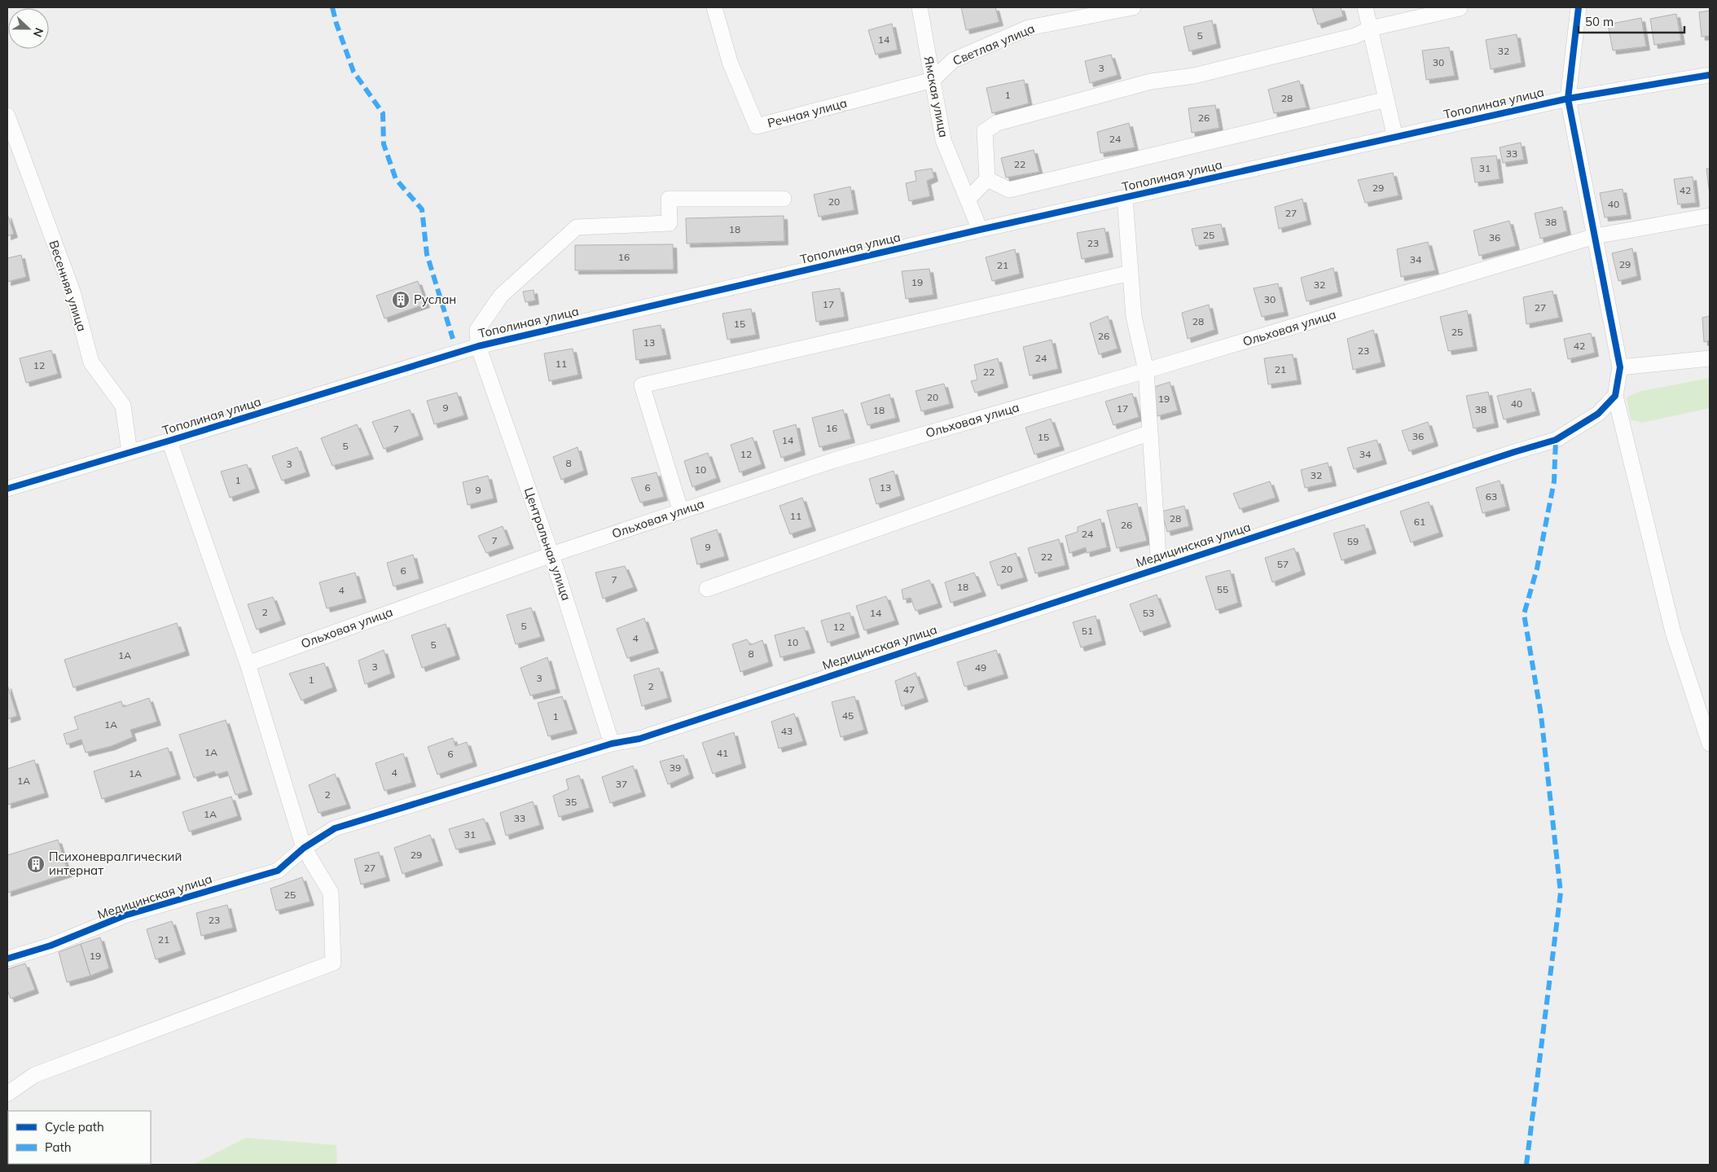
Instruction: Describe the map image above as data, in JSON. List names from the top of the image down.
{
  "streets": {
    "street": [
      "Светлая улица",
      "Ямская улица",
      "Тополиная улица",
      "Речная улица",
      "Весенняя улица",
      "Ольховая улица",
      "Центральная улица",
      "Медицинская улица"
    ]
  },
  "crossings": [
    ["Светлая улица", "Ямская улица"],
    ["Светлая улица", "Речная улица"],
    ["Ямская улица", "Тополиная улица"],
    ["Ямская улица", "Речная улица"],
    ["Тополиная улица", "Весенняя улица"],
    ["Тополиная улица", "Центральная улица"],
    ["Ольховая улица", "Центральная улица"],
    ["Центральная улица", "Медицинская улица"]
  ],
  "places": {
    "building": ["Руслан", "Психоневралгический интернат"]
  },
  "house_numbers": [
    "5",
    "14",
    "32",
    "30",
    "3",
    "1",
    "28",
    "26",
    "24",
    "33",
    "22",
    "31",
    "29",
    "42",
    "20",
    "40",
    "27",
    "38",
    "18",
    "25",
    "36",
    "23",
    "16",
    "34",
    "29",
    "21",
    "19",
    "32",
    "30",
    "17",
    "27",
    "28",
    "15",
    "25",
    "26",
    "13",
    "42",
    "23",
    "24",
    "11",
    "12",
    "21",
    "22",
    "20",
    "19",
    "40",
    "9",
    "17",
    "38",
    "18",
    "16",
    "7",
    "36",
    "15",
    "14",
    "5",
    "12",
    "34",
    "8",
    "3",
    "10",
    "32",
    "1",
    "6",
    "13",
    "9",
    "63",
    "11",
    "28",
    "61",
    "26",
    "24",
    "7",
    "59",
    "9",
    "22",
    "57",
    "20",
    "6",
    "7",
    "18",
    "55",
    "4",
    "2",
    "14",
    "53",
    "5",
    "12",
    "51",
    "4",
    "10",
    "5",
    "8",
    "1А",
    "3",
    "49",
    "3",
    "1",
    "2",
    "47",
    "45",
    "1",
    "1А",
    "43",
    "1А",
    "41",
    "6",
    "39",
    "4",
    "1А",
    "1А",
    "37",
    "2",
    "35",
    "1А",
    "33",
    "31",
    "29",
    "27",
    "25",
    "23",
    "21",
    "19"
  ],
  "legend": ["Cycle path", "Path"],
  "scale_bar": "50 m",
  "north": "right"
}
